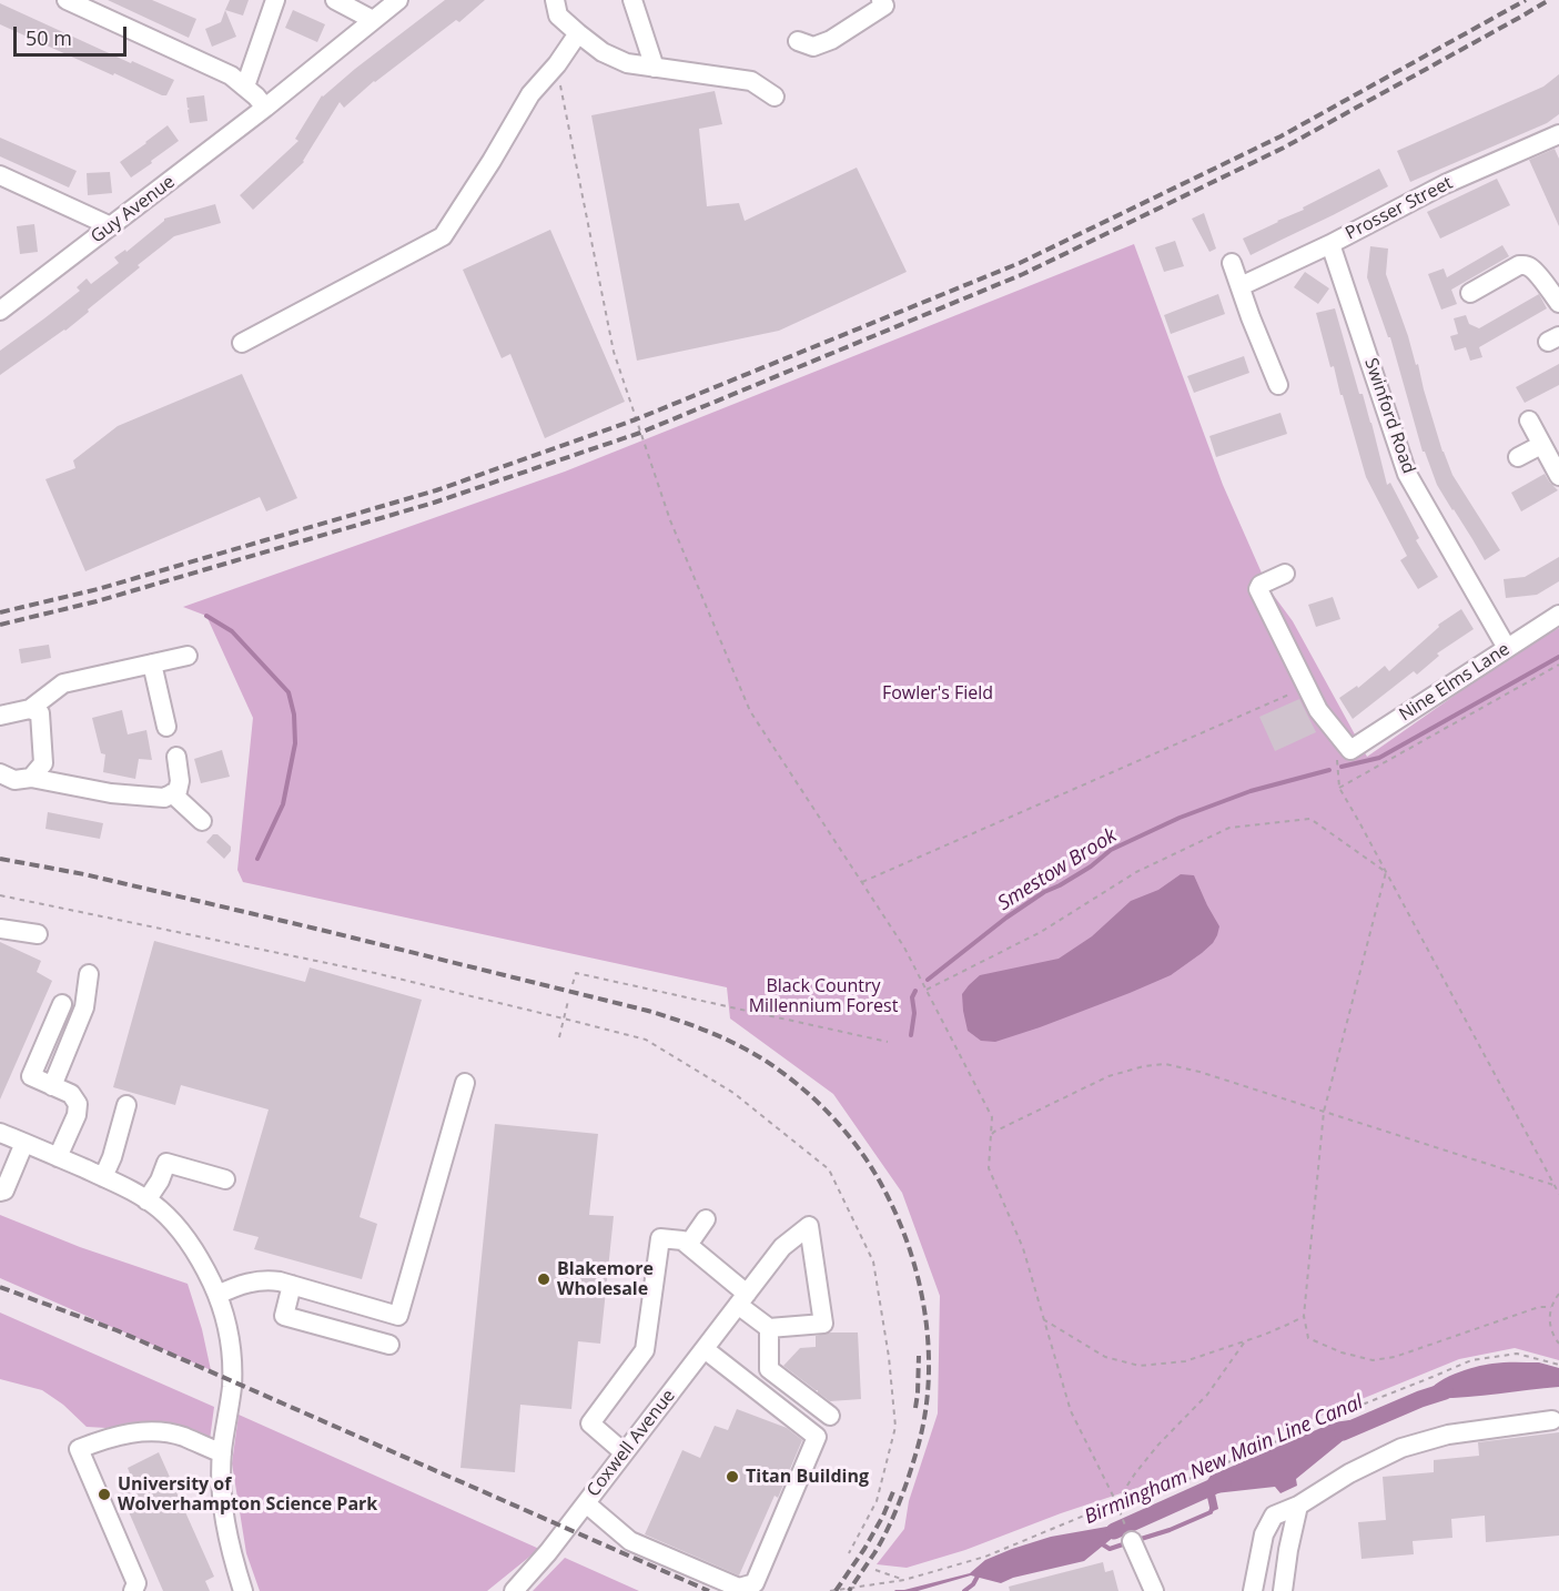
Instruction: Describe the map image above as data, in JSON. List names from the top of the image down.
{
  "streets": {
    "street": [
      "Prosser Street",
      "Guy Avenue",
      "Swinford Road",
      "Nine Elms Lane",
      "Coxwell Avenue"
    ]
  },
  "crossings": [
    ["Prosser Street", "Swinford Road"],
    ["Swinford Road", "Nine Elms Lane"]
  ],
  "water": ["Smestow Brook", "Birmingham New Main Line Canal"],
  "parks": ["Fowler's Field", "Black Country Millennium Forest"],
  "places": ["Blakemore Wholesale", "Titan Building", "University of Wolverhampton Science Park"],
  "scale_bar": "50 m"
}
